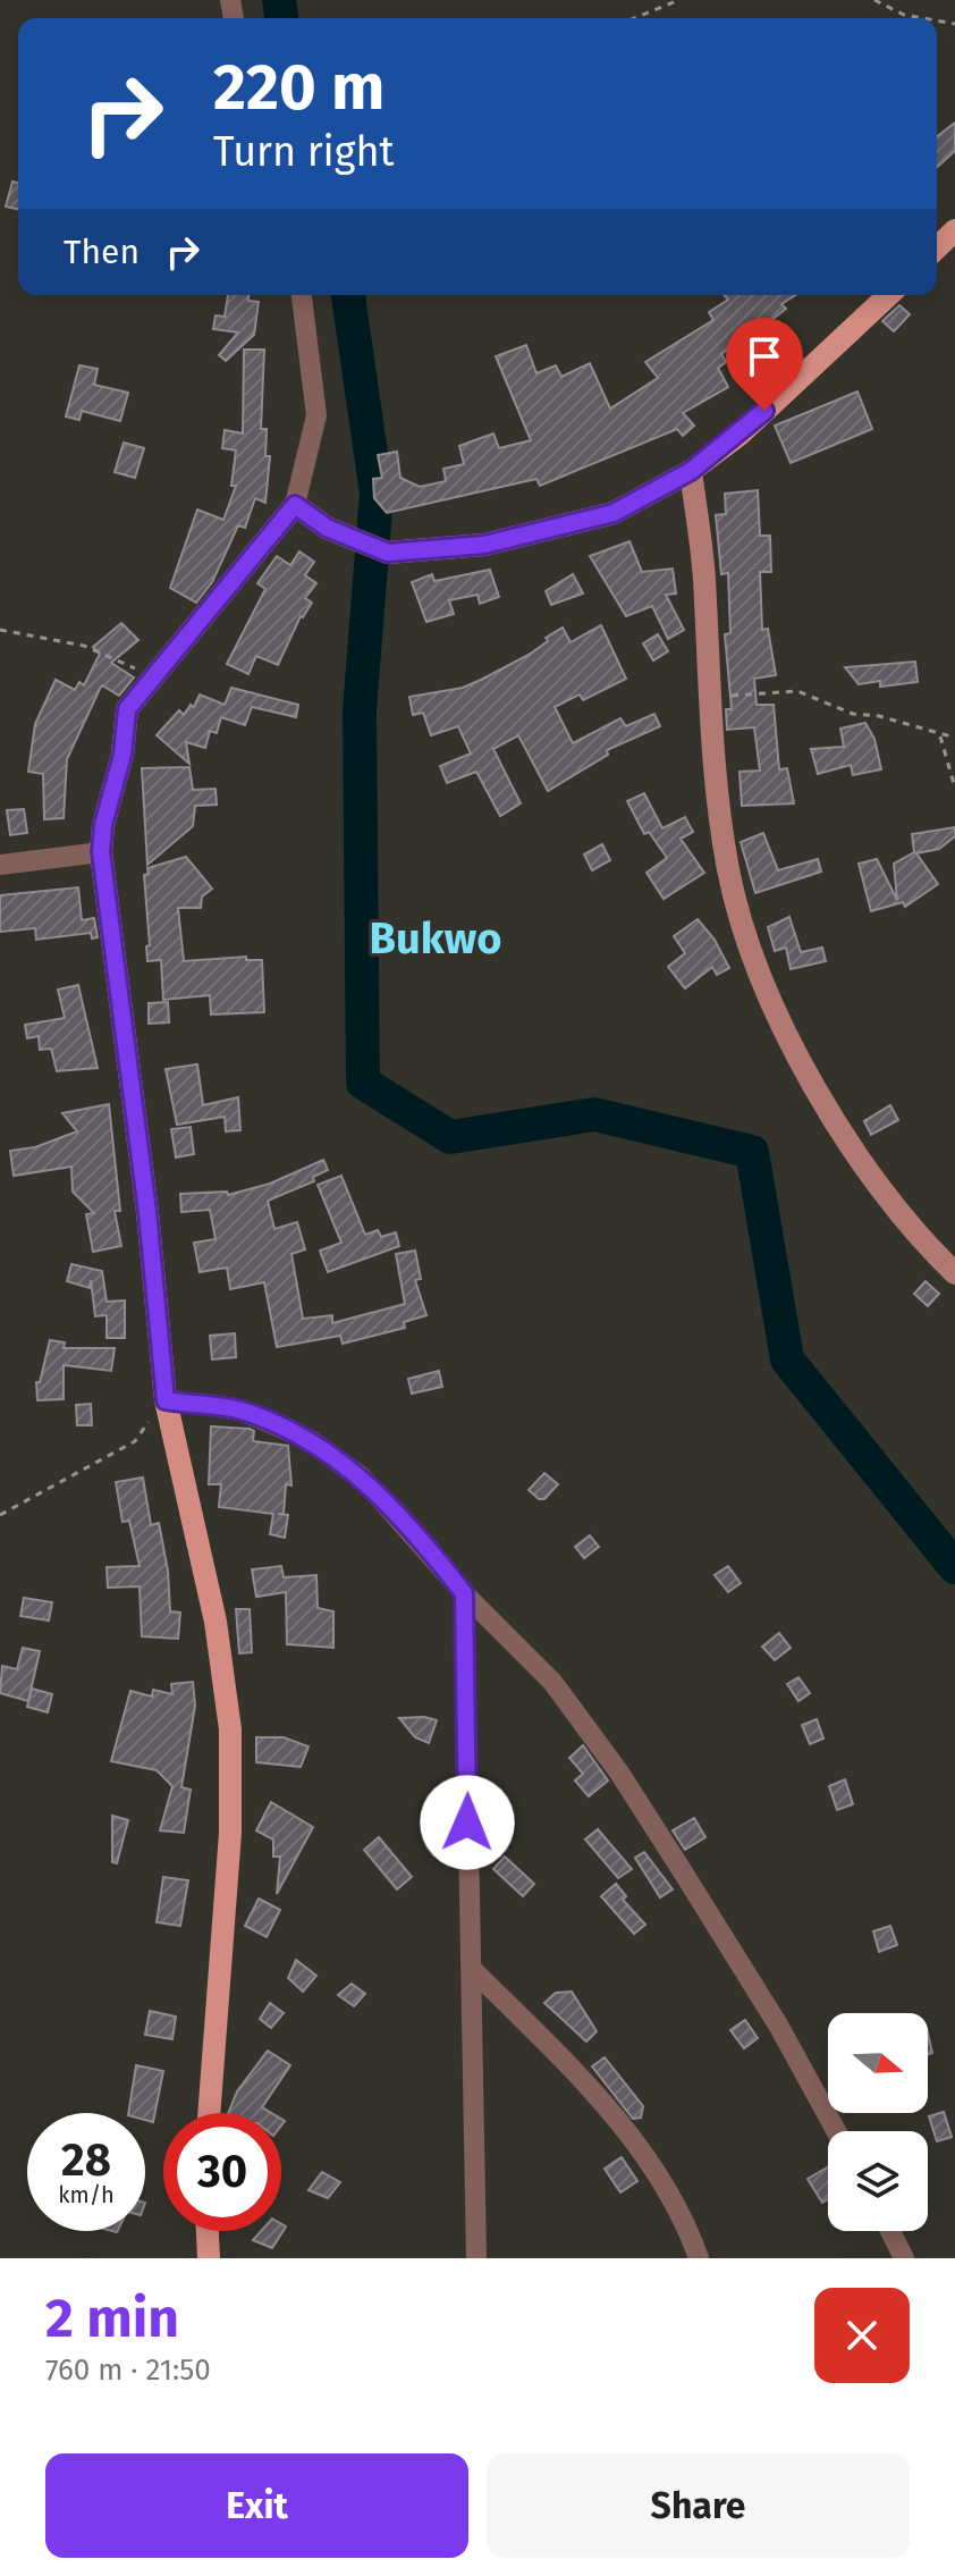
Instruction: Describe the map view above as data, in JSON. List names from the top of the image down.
{
  "districts": ["Bukwo"],
  "north": "right",
  "page": {
    "turn": ["220 m", "Turn right"],
    "then": "Then",
    "speed": "28 km/h",
    "limit": "30",
    "heading": ["2 min", "760 m · 21:50"],
    "buttons": ["Exit", "Share"]
  }
}
